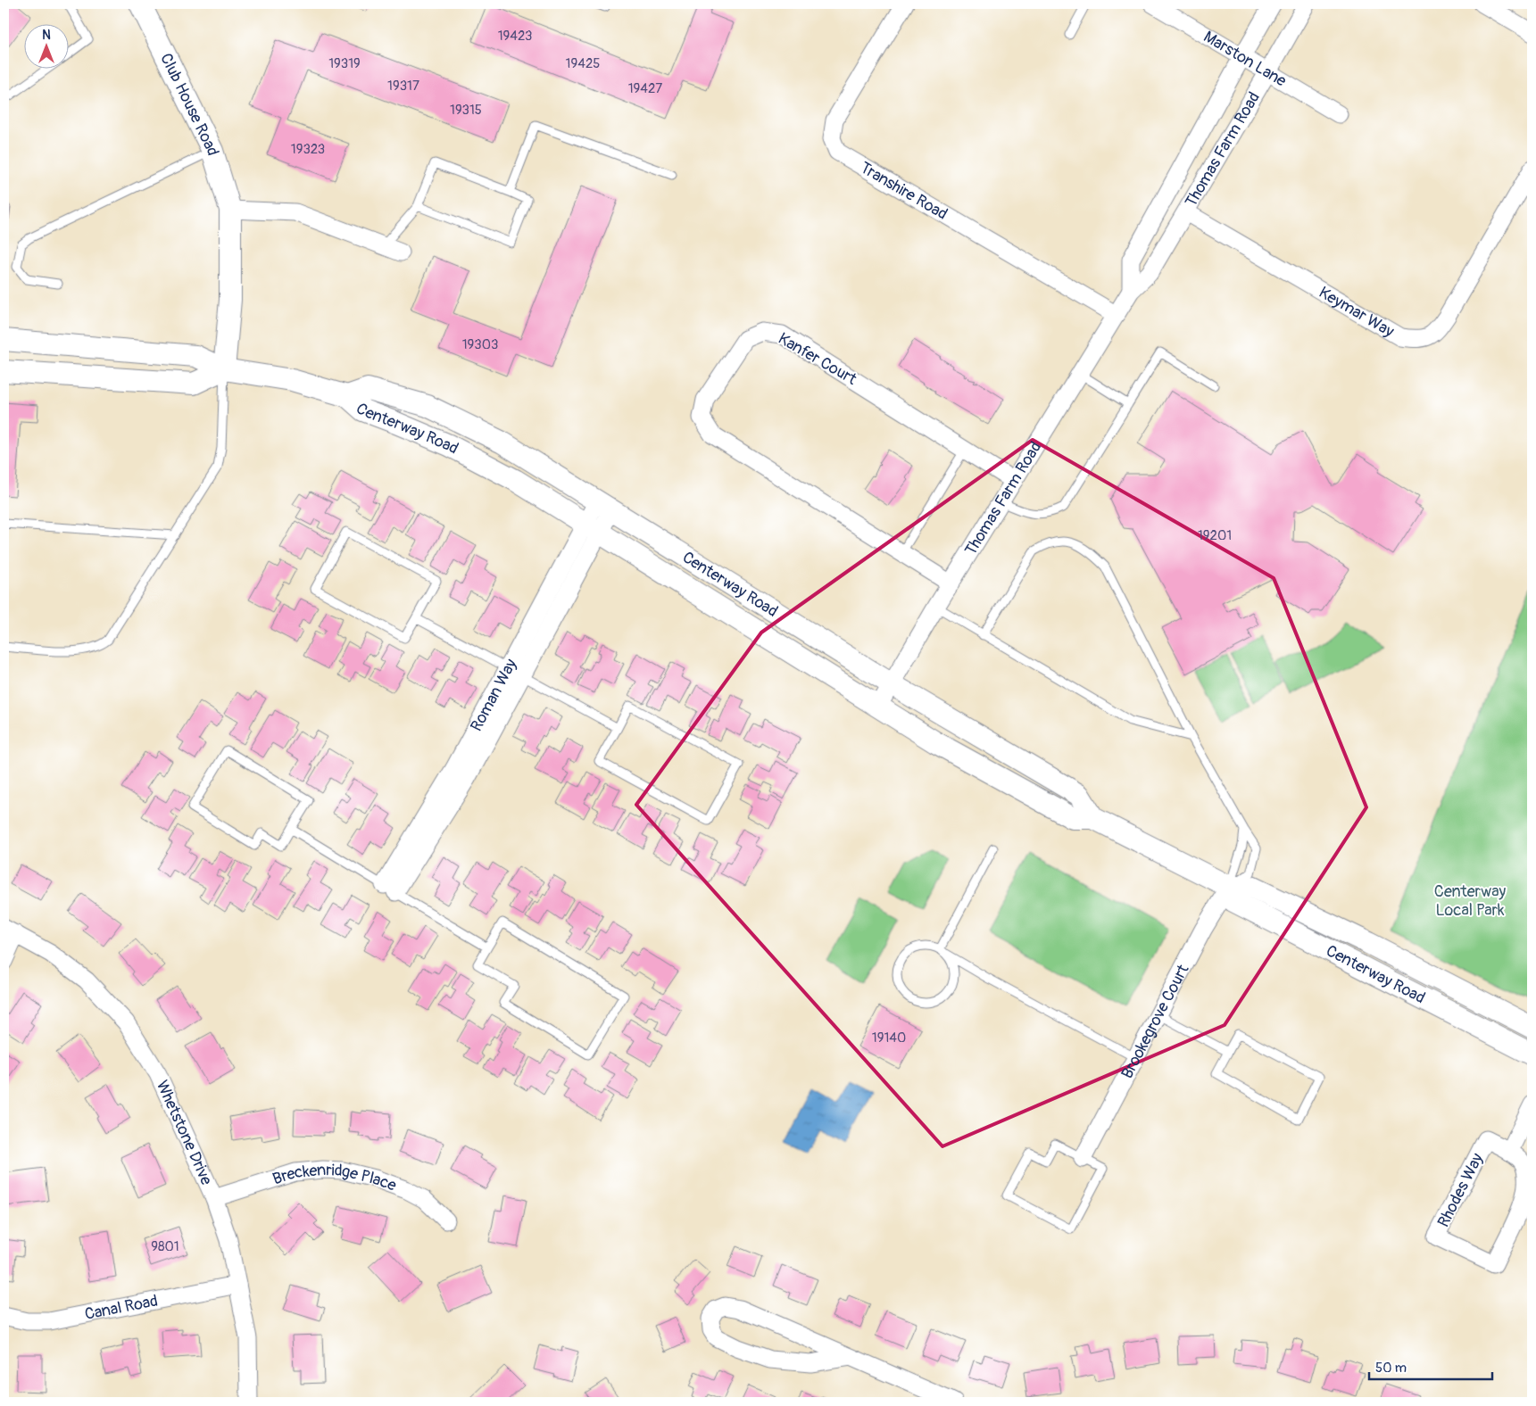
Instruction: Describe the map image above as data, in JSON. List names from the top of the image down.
{
  "streets": {
    "street": [
      "Marston Lane",
      "Club House Road",
      "Thomas Farm Road",
      "Transhire Road",
      "Keymar Way",
      "Kanfer Court",
      "Centerway Road",
      "Roman Way",
      "Brookegrove Court",
      "Whetstone Drive",
      "Breckenridge Place",
      "Rhodes Way",
      "Canal Road"
    ]
  },
  "crossings": [
    ["Marston Lane", "Thomas Farm Road"],
    ["Club House Road", "Centerway Road"],
    ["Thomas Farm Road", "Transhire Road"],
    ["Thomas Farm Road", "Keymar Way"],
    ["Thomas Farm Road", "Kanfer Court"],
    ["Thomas Farm Road", "Centerway Road"],
    ["Centerway Road", "Roman Way"],
    ["Centerway Road", "Brookegrove Court"],
    ["Whetstone Drive", "Breckenridge Place"],
    ["Whetstone Drive", "Canal Road"]
  ],
  "parks": ["Centerway Local Park"],
  "house_numbers": [
    "19423",
    "19319",
    "19425",
    "19317",
    "19427",
    "19315",
    "19323",
    "19303",
    "19201",
    "19140",
    "9801"
  ],
  "scale_bar": "50 m",
  "north": "top"
}
